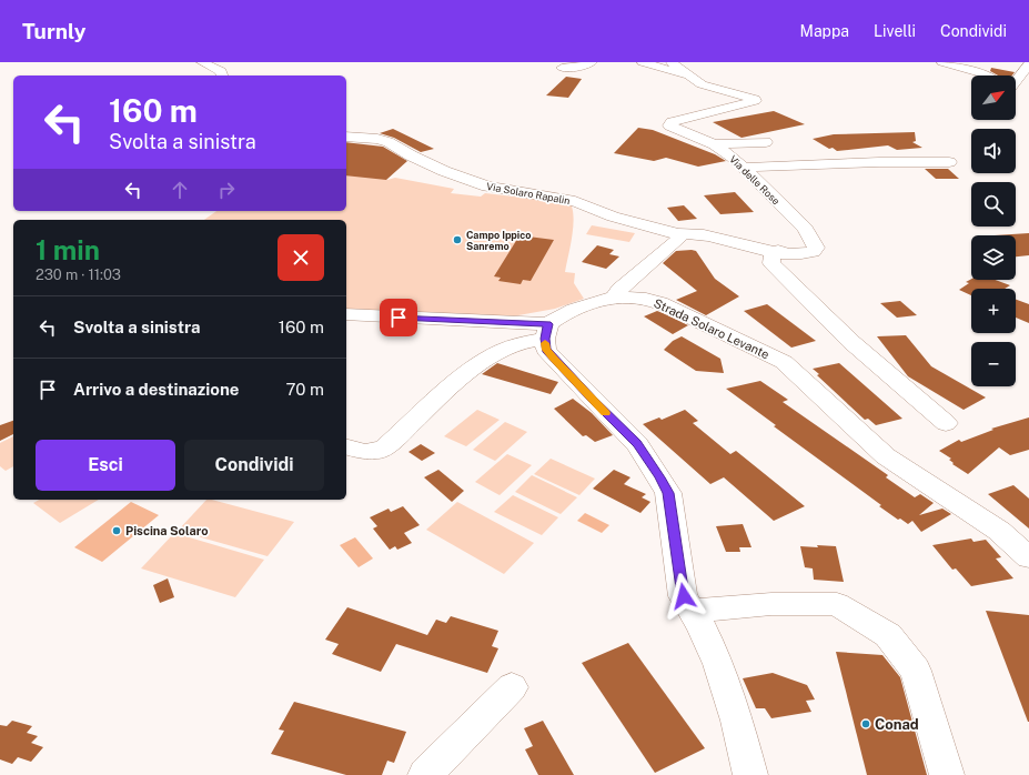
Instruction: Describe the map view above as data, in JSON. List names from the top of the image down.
{
  "streets": {
    "street": ["Via delle Rose", "Via Solaro Rapalin", "Strada Solaro Levante"]
  },
  "crossings": [
    ["Via delle Rose", "Via Solaro Rapalin"]
  ],
  "places": ["Campo Ippico Sanremo", "Piscina Solaro", "Conad"],
  "north": "top right",
  "page": {
    "header": "Turnly",
    "nav": ["Mappa", "Livelli", "Condividi"],
    "map_buttons": ["+", "−"],
    "turn": ["160 m", "Svolta a sinistra"],
    "heading": ["1 min", "230 m · 11:03"],
    "list": [
      {
        "name": "Svolta a sinistra",
        "value": "160 m"
      },
      {
        "name": "Arrivo a destinazione",
        "value": "70 m"
      }
    ],
    "buttons": ["Esci", "Condividi"]
  }
}
